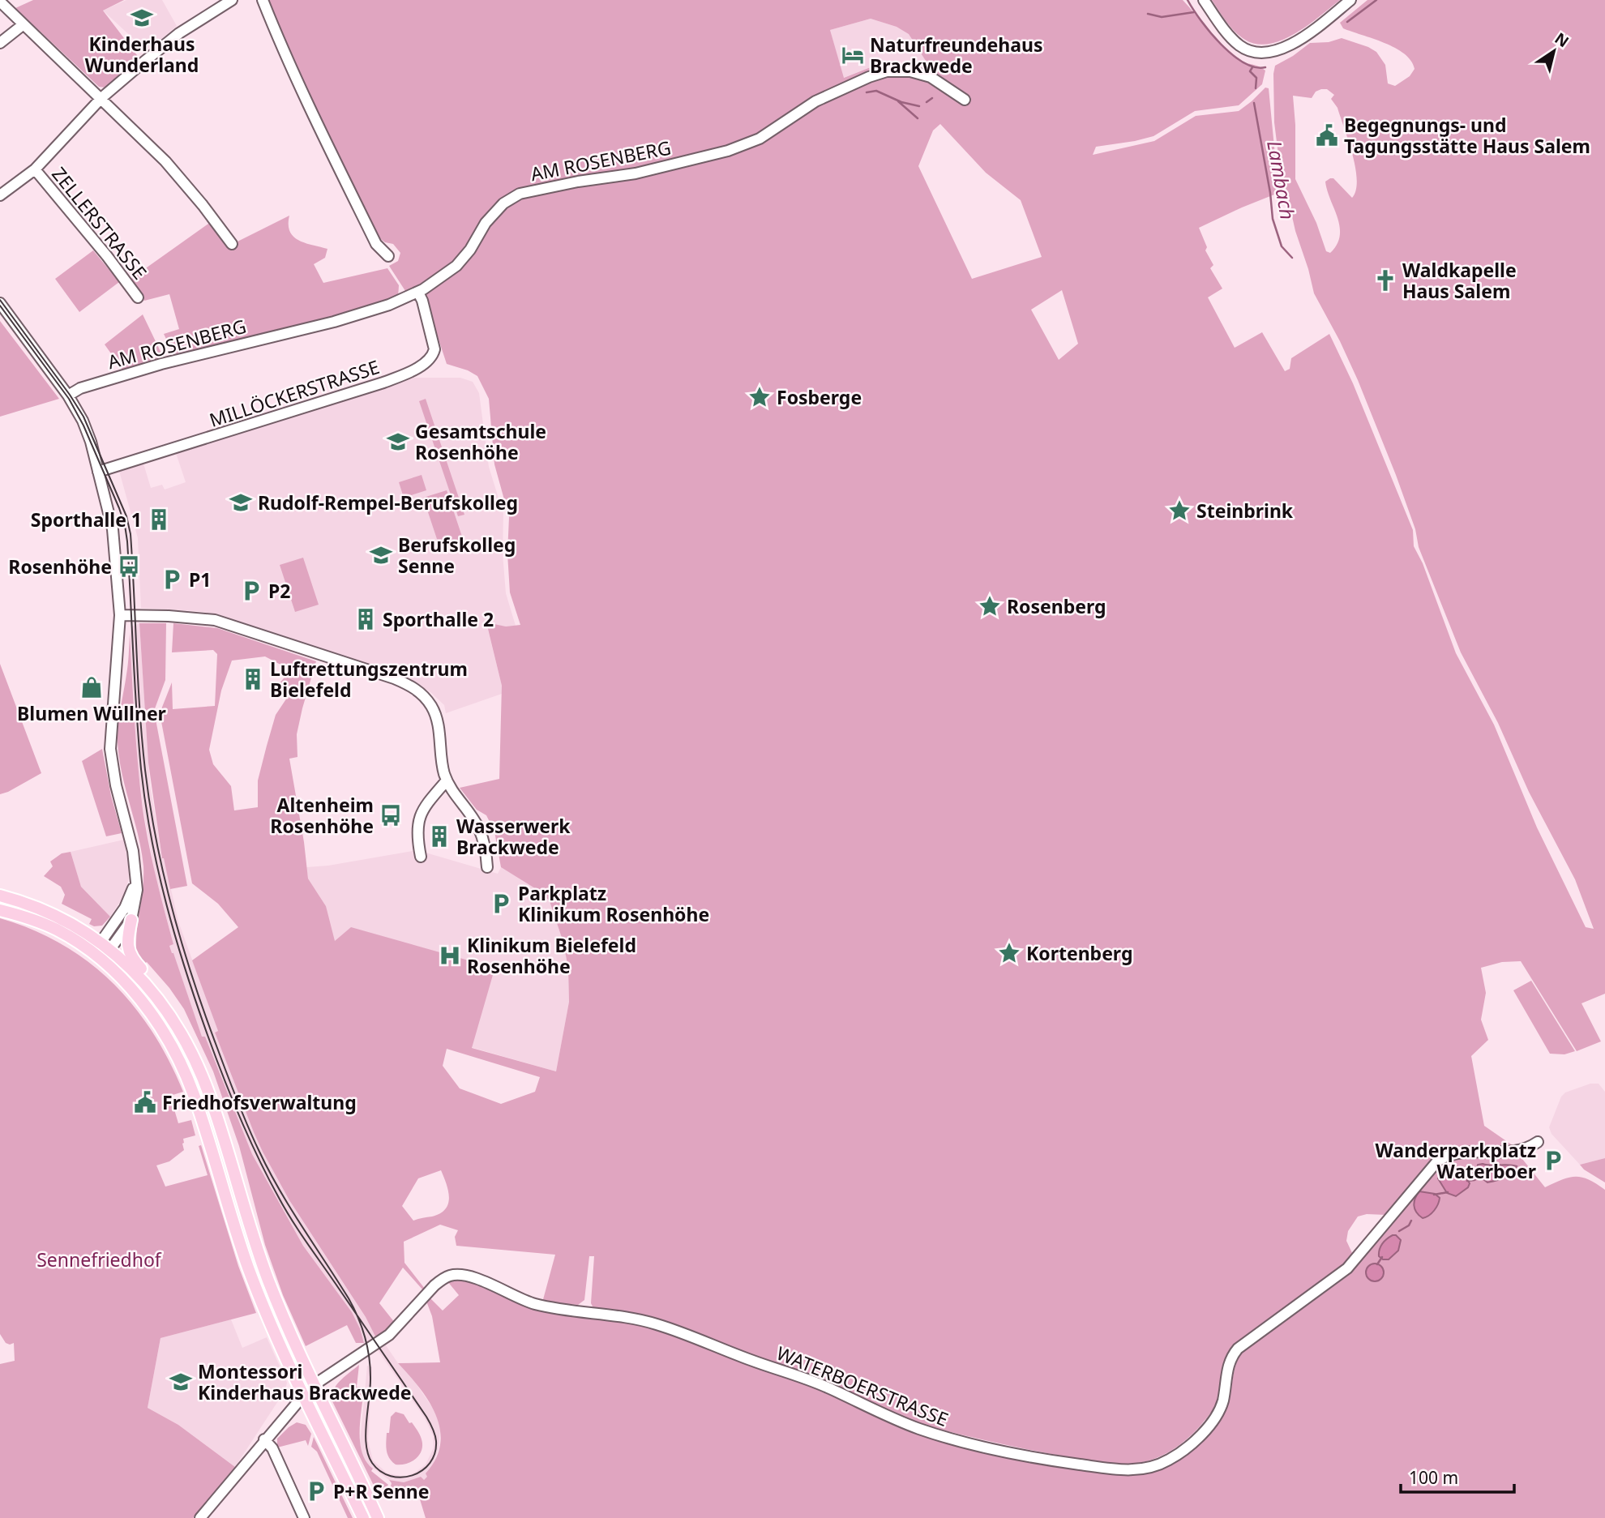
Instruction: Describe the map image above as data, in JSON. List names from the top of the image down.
{
  "streets": {
    "street": [
      "AM ROSENBERG",
      "ZELLERSTRASSE",
      "MILLÖCKERSTRASSE",
      "WATERBOERSTRASSE"
    ]
  },
  "crossings": [
    ["AM ROSENBERG", "MILLÖCKERSTRASSE"]
  ],
  "water": ["Lambach"],
  "parks": ["Sennefriedhof"],
  "places": {
    "school or university": [
      "Kinderhaus Wunderland",
      "Gesamtschule Rosenhöhe",
      "Rudolf-Rempel-Berufskolleg",
      "Berufskolleg Senne",
      "Montessori Kinderhaus Brackwede"
    ],
    "hotel": ["Naturfreundehaus Brackwede"],
    "public building": ["Begegnungs- und Tagungsstätte Haus Salem", "Friedhofsverwaltung"],
    "church": ["Waldkapelle Haus Salem"],
    "place": [
      "Fosberge",
      "Steinbrink",
      "Rosenberg",
      "Kortenberg"
    ],
    "building": [
      "Sporthalle 1",
      "Sporthalle 2",
      "Luftrettungszentrum Bielefeld",
      "Wasserwerk Brackwede"
    ],
    "bus stop": ["Rosenhöhe", "Altenheim Rosenhöhe"],
    "parking": [
      "P1",
      "P2",
      "Parkplatz Klinikum Rosenhöhe",
      "Wanderparkplatz Waterboer",
      "P+R Senne"
    ],
    "shop": ["Blumen Wüllner"],
    "hospital": ["Klinikum Bielefeld Rosenhöhe"]
  },
  "scale_bar": "100 m",
  "north": "top right"
}
